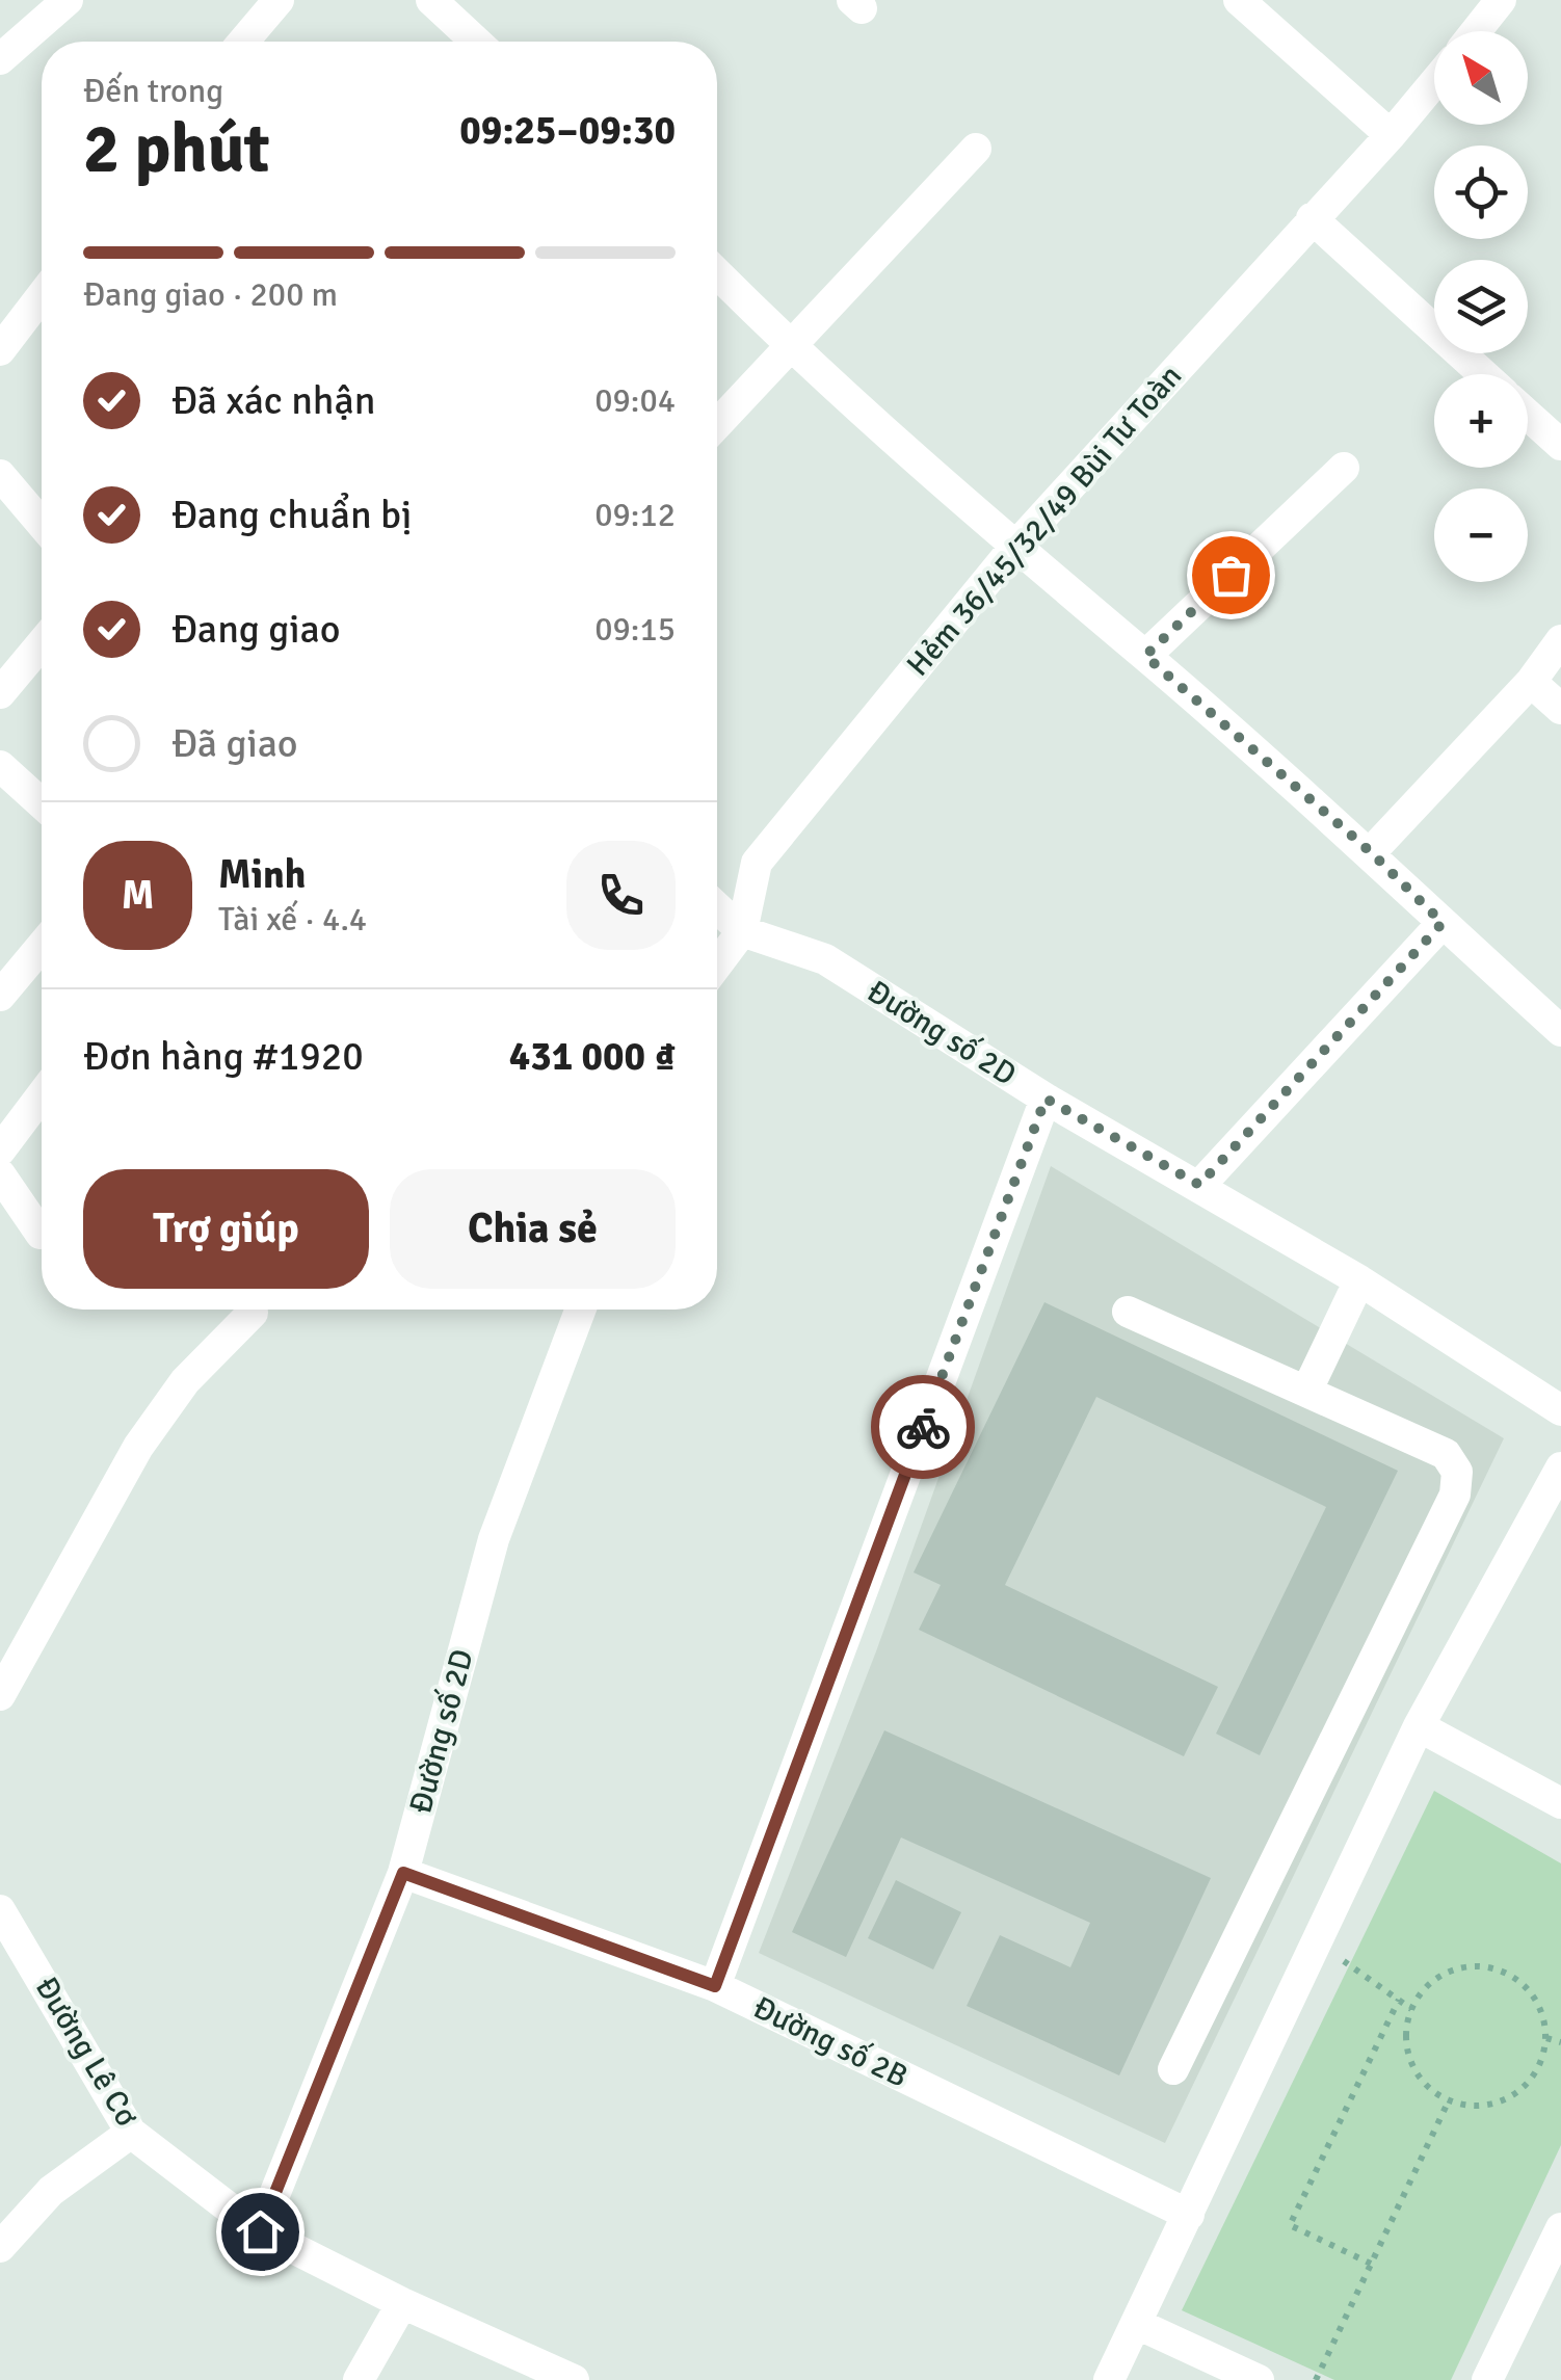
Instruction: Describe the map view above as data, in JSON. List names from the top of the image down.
{
  "streets": {
    "street": [
      "Hẻm 36/45/32/49 Bùi Tư Toàn",
      "Đường số 2D",
      "Đường số 2B",
      "Đường Lê Cơ"
    ]
  },
  "crossings": [
    ["Hẻm 36/45/32/49 Bùi Tư Toàn", "Đường số 2D"],
    ["Đường số 2D", "Đường số 2B"],
    ["Đường số 2D", "Đường Lê Cơ"]
  ],
  "north": "top left",
  "page": {
    "map_buttons": ["+", "−"],
    "heading": ["2 phút", "Đến trong", "09:25–09:30"],
    "panel": [
      "Minh",
      "Tài xế · 4.4",
      "Đơn hàng #1920",
      "431 000 ₫"
    ],
    "bar": "Đang giao · 200 m",
    "list": [
      ["Đã xác nhận", "09:04"],
      ["Đang chuẩn bị", "09:12"],
      ["Đang giao", "09:15"],
      "Đã giao"
    ],
    "round": "M",
    "buttons": ["Trợ giúp", "Chia sẻ"]
  }
}
